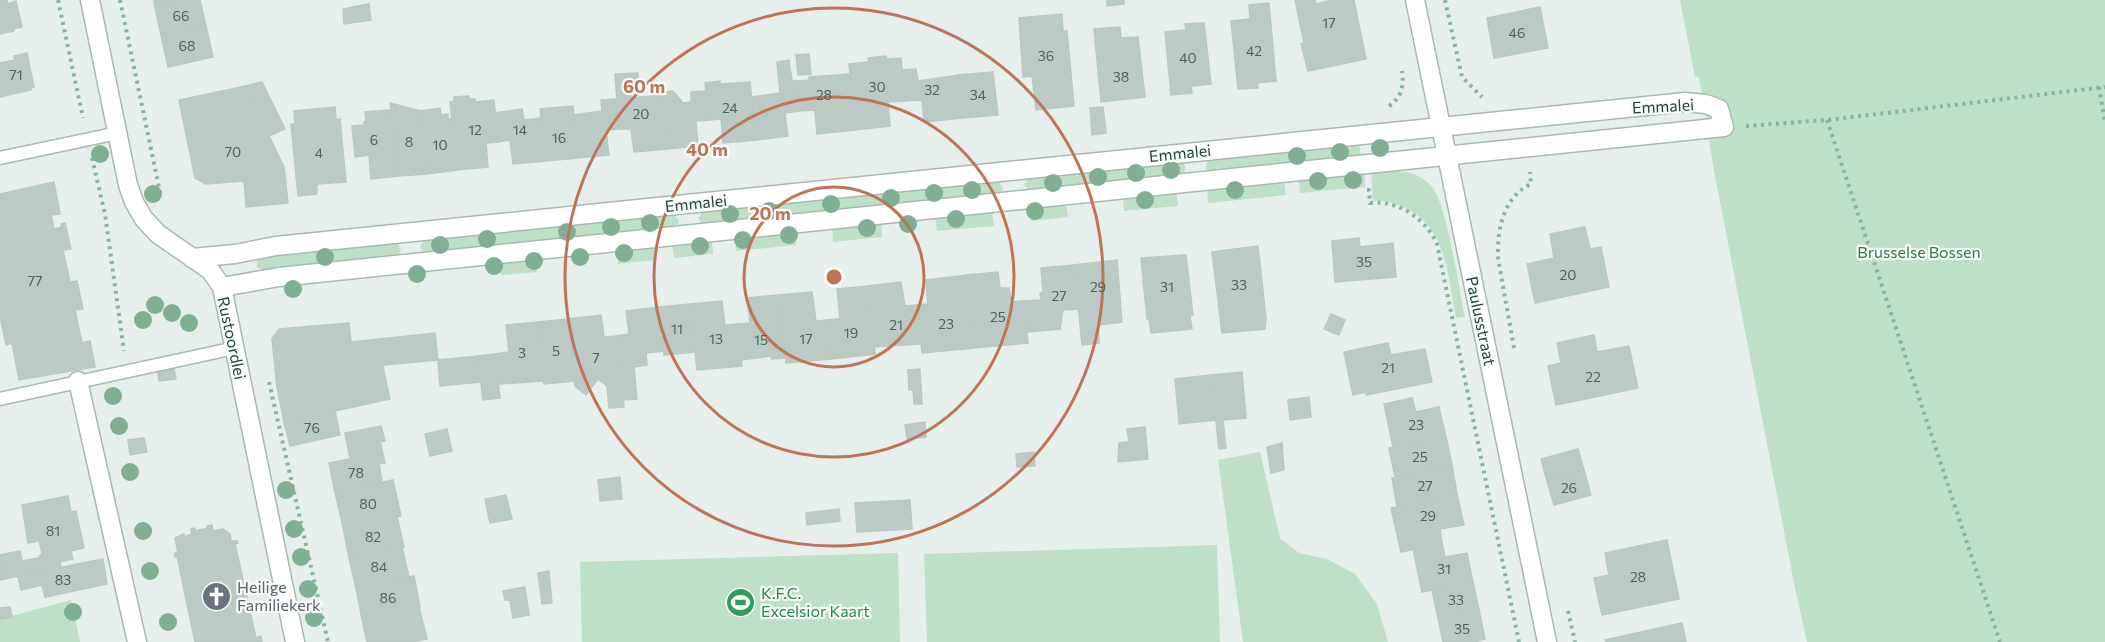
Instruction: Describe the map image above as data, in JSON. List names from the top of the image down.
{
  "streets": {
    "street": ["Emmalei", "Paulusstraat", "Rustoordlei"]
  },
  "crossings": [
    ["Emmalei", "Paulusstraat"],
    ["Emmalei", "Rustoordlei"]
  ],
  "parks": ["Brusselse Bossen"],
  "places": {
    "church": ["Heilige Familiekerk"],
    "sports": ["K.F.C. Excelsior Kaart"]
  },
  "house_numbers": [
    "66",
    "17",
    "46",
    "68",
    "42",
    "36",
    "40",
    "71",
    "38",
    "30",
    "32",
    "28",
    "34",
    "24",
    "20",
    "12",
    "14",
    "16",
    "6",
    "8",
    "10",
    "70",
    "4",
    "35",
    "20",
    "77",
    "33",
    "29",
    "31",
    "27",
    "25",
    "23",
    "21",
    "11",
    "19",
    "13",
    "17",
    "15",
    "5",
    "3",
    "7",
    "21",
    "22",
    "23",
    "76",
    "25",
    "78",
    "27",
    "26",
    "80",
    "29",
    "81",
    "82",
    "84",
    "31",
    "28",
    "83",
    "86",
    "33",
    "35"
  ],
  "rings": ["60 m", "40 m", "20 m"]
}
